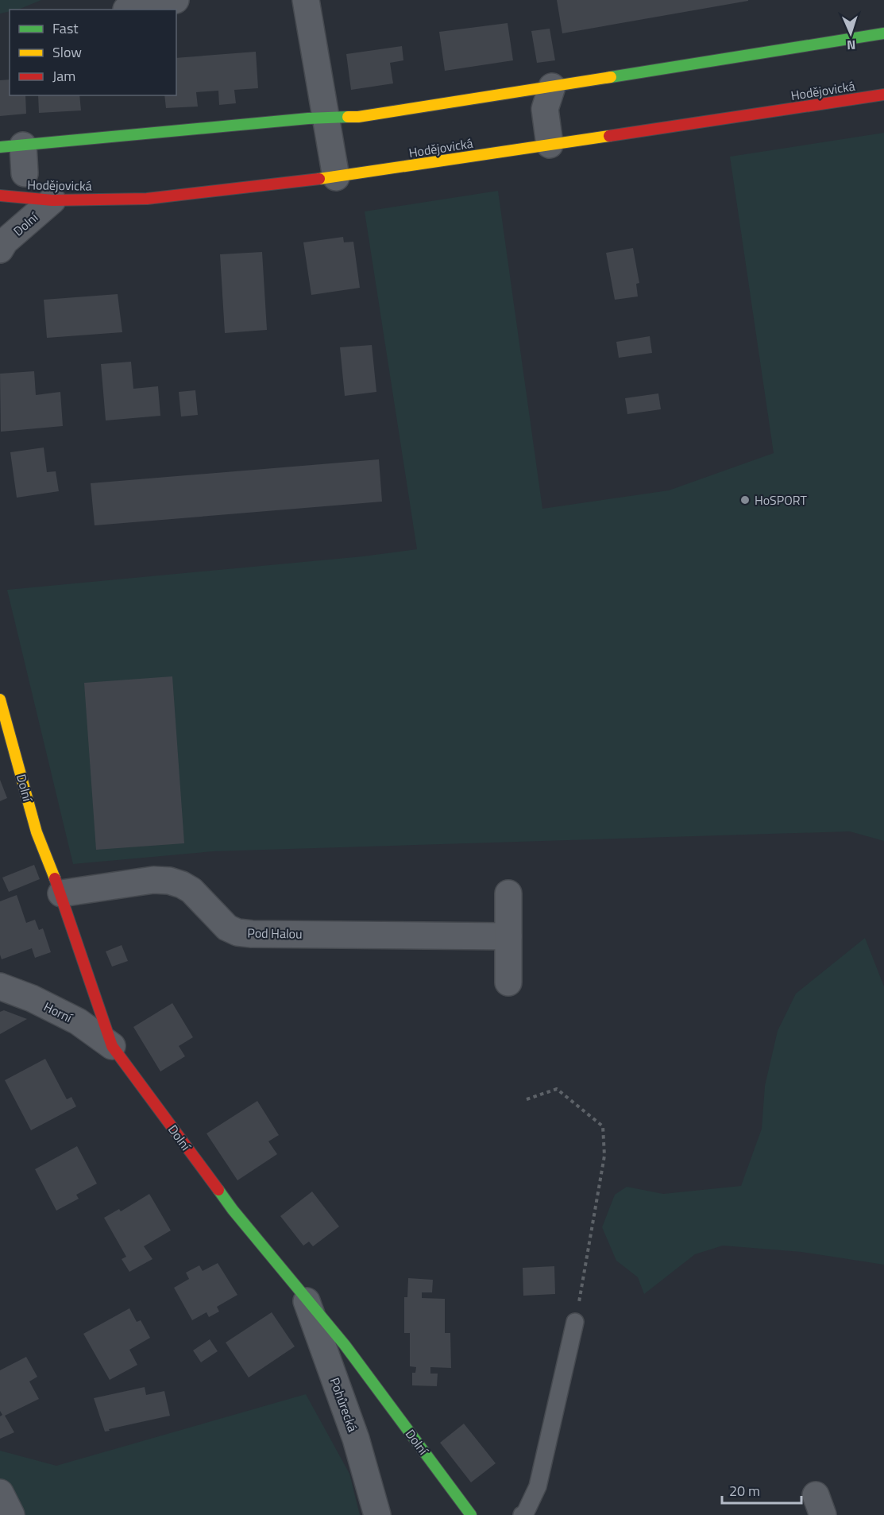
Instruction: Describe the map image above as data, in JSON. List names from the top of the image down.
{
  "streets": {
    "street": [
      "Hodějovická",
      "Dolní",
      "Pod Halou",
      "Horní",
      "Pohůrecká"
    ]
  },
  "crossings": [
    ["Hodějovická", "Dolní"],
    ["Dolní", "Pod Halou"],
    ["Dolní", "Horní"],
    ["Dolní", "Pohůrecká"]
  ],
  "places": ["HoSPORT"],
  "legend": ["Fast", "Slow", "Jam"],
  "scale_bar": "20 m",
  "north": "bottom"
}
